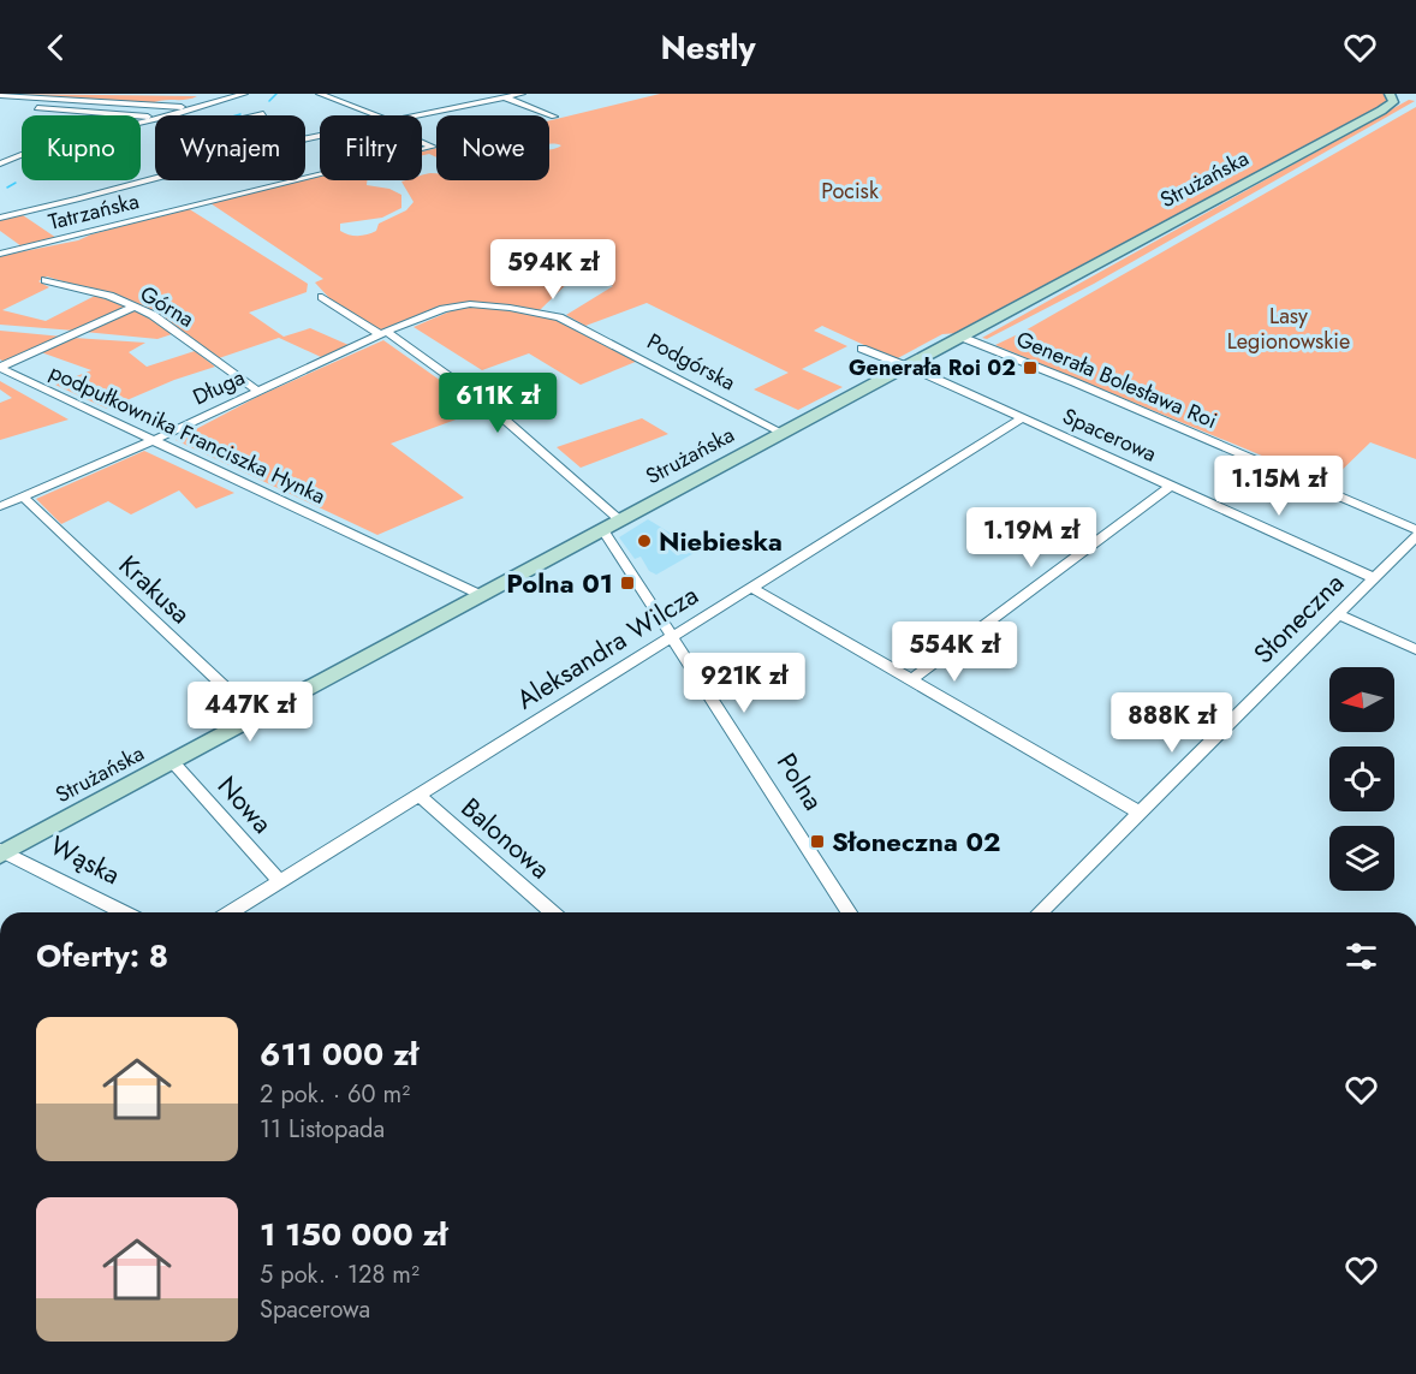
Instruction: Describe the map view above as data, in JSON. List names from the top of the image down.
{
  "streets": {
    "main road": ["Strużańska"],
    "street": [
      "Tatrzańska",
      "Górna",
      "Podgórska",
      "Generała Bolesława Roi",
      "Długa",
      "podpułkownika Franciszka Hynka",
      "Spacerowa",
      "Krakusa",
      "Słoneczna",
      "Aleksandra Wilcza",
      "Polna",
      "Nowa",
      "Balonowa",
      "Wąska"
    ]
  },
  "crossings": [
    ["Strużańska", "Podgórska"],
    ["Strużańska", "Generała Bolesława Roi"],
    ["Strużańska", "podpułkownika Franciszka Hynka"],
    ["Strużańska", "Spacerowa"],
    ["Strużańska", "Krakusa"],
    ["Strużańska", "Polna"],
    ["Strużańska", "Nowa"],
    ["Strużańska", "Wąska"],
    ["Górna", "Długa"],
    ["Podgórska", "Długa"],
    ["Długa", "podpułkownika Franciszka Hynka"],
    ["Długa", "Krakusa"],
    ["Spacerowa", "Słoneczna"],
    ["Spacerowa", "Aleksandra Wilcza"],
    ["Aleksandra Wilcza", "Polna"],
    ["Aleksandra Wilcza", "Nowa"],
    ["Aleksandra Wilcza", "Balonowa"]
  ],
  "parks": ["Pocisk", "Lasy Legionowskie"],
  "places": {
    "transit": ["Generała Roi 02", "Polna 01", "Słoneczna 02"],
    "other": ["Niebieska"]
  },
  "north": "left",
  "page": {
    "header": "Nestly",
    "chip": [
      "Kupno",
      "Wynajem",
      "Filtry",
      "Nowe"
    ],
    "price": [
      "594K zł",
      "611K zł",
      "1.15M zł",
      "1.19M zł",
      "554K zł",
      "921K zł",
      "447K zł",
      "888K zł"
    ],
    "heading": "Oferty: 8",
    "list": [
      {
        "name": "611 000 zł",
        "note": "2 pok. · 60 m² · 11 Listopada"
      },
      {
        "name": "1 150 000 zł",
        "note": "5 pok. · 128 m² · Spacerowa"
      }
    ]
  }
}
